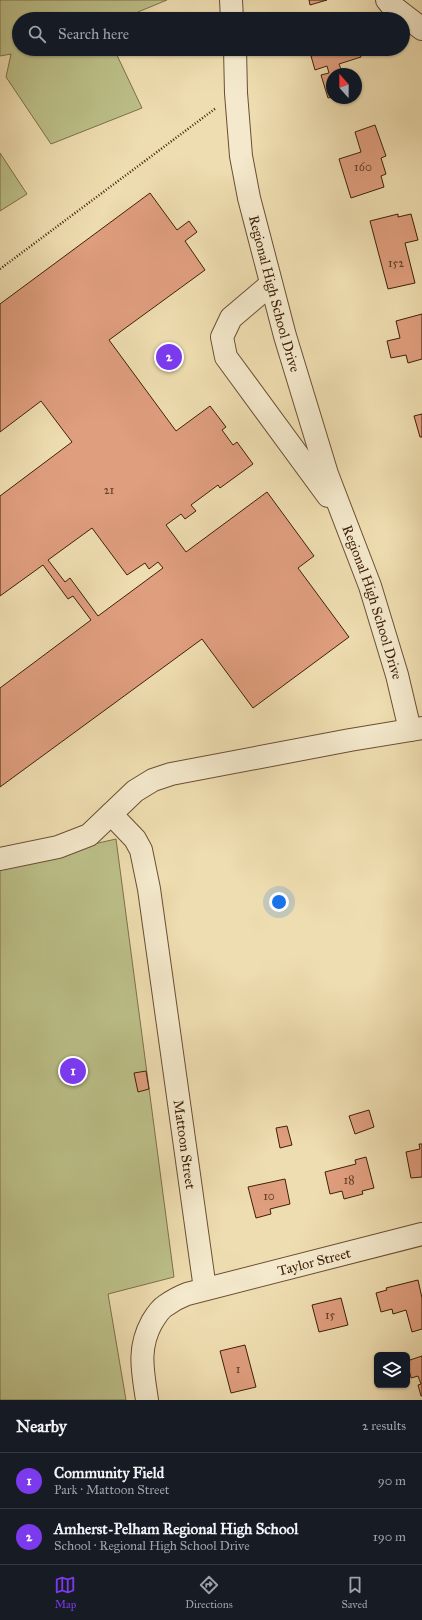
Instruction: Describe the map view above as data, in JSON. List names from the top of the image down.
{
  "streets": {
    "street": ["Regional High School Drive", "Mattoon Street", "Taylor Street"]
  },
  "crossings": [
    ["Regional High School Drive", "Mattoon Street"],
    ["Mattoon Street", "Taylor Street"]
  ],
  "house_numbers": [
    "160",
    "152",
    "21",
    "18",
    "10",
    "15",
    "1"
  ],
  "north": "top",
  "page": {
    "search": "Search here",
    "pins": ["2", "1"],
    "heading": ["Nearby", "2 results"],
    "list": [
      {
        "mark": "1",
        "name": "Community Field",
        "note": "Park · Mattoon Street",
        "value": "90 m"
      },
      {
        "mark": "2",
        "name": "Amherst-Pelham Regional High School",
        "note": "School · Regional High School Drive",
        "value": "190 m"
      }
    ],
    "nav": ["Map", "Directions", "Saved"]
  }
}
